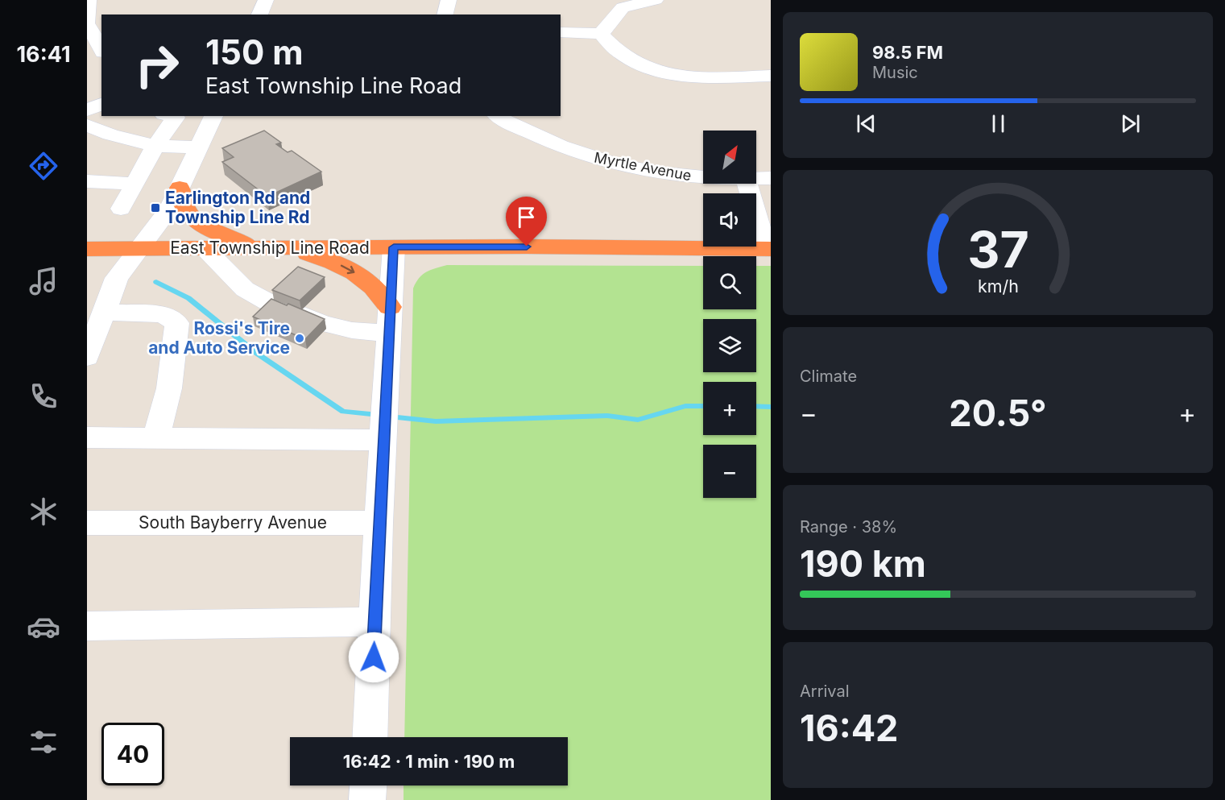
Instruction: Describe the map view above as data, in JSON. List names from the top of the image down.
{
  "streets": {
    "highway": ["East Township Line Road"],
    "street": ["Myrtle Avenue", "South Bayberry Avenue"]
  },
  "places": {
    "transit": ["Earlington Rd and Township Line Rd"],
    "other": ["Rossi's Tire and Auto Service"]
  },
  "north": "top right",
  "page": {
    "tabs": "16:41",
    "turn": ["150 m", "East Township Line Road"],
    "song": ["98.5 FM", "Music"],
    "map_buttons": ["+", "−"],
    "tile": [
      "Climate",
      ["Range · 38%", "190 km"],
      ["Arrival", "16:42"]
    ],
    "heat": ["−", "20.5°", "+"],
    "limit": "40",
    "trip": "16:42 · 1 min · 190 m",
    "gauge": ["37", "km/h"]
  }
}
